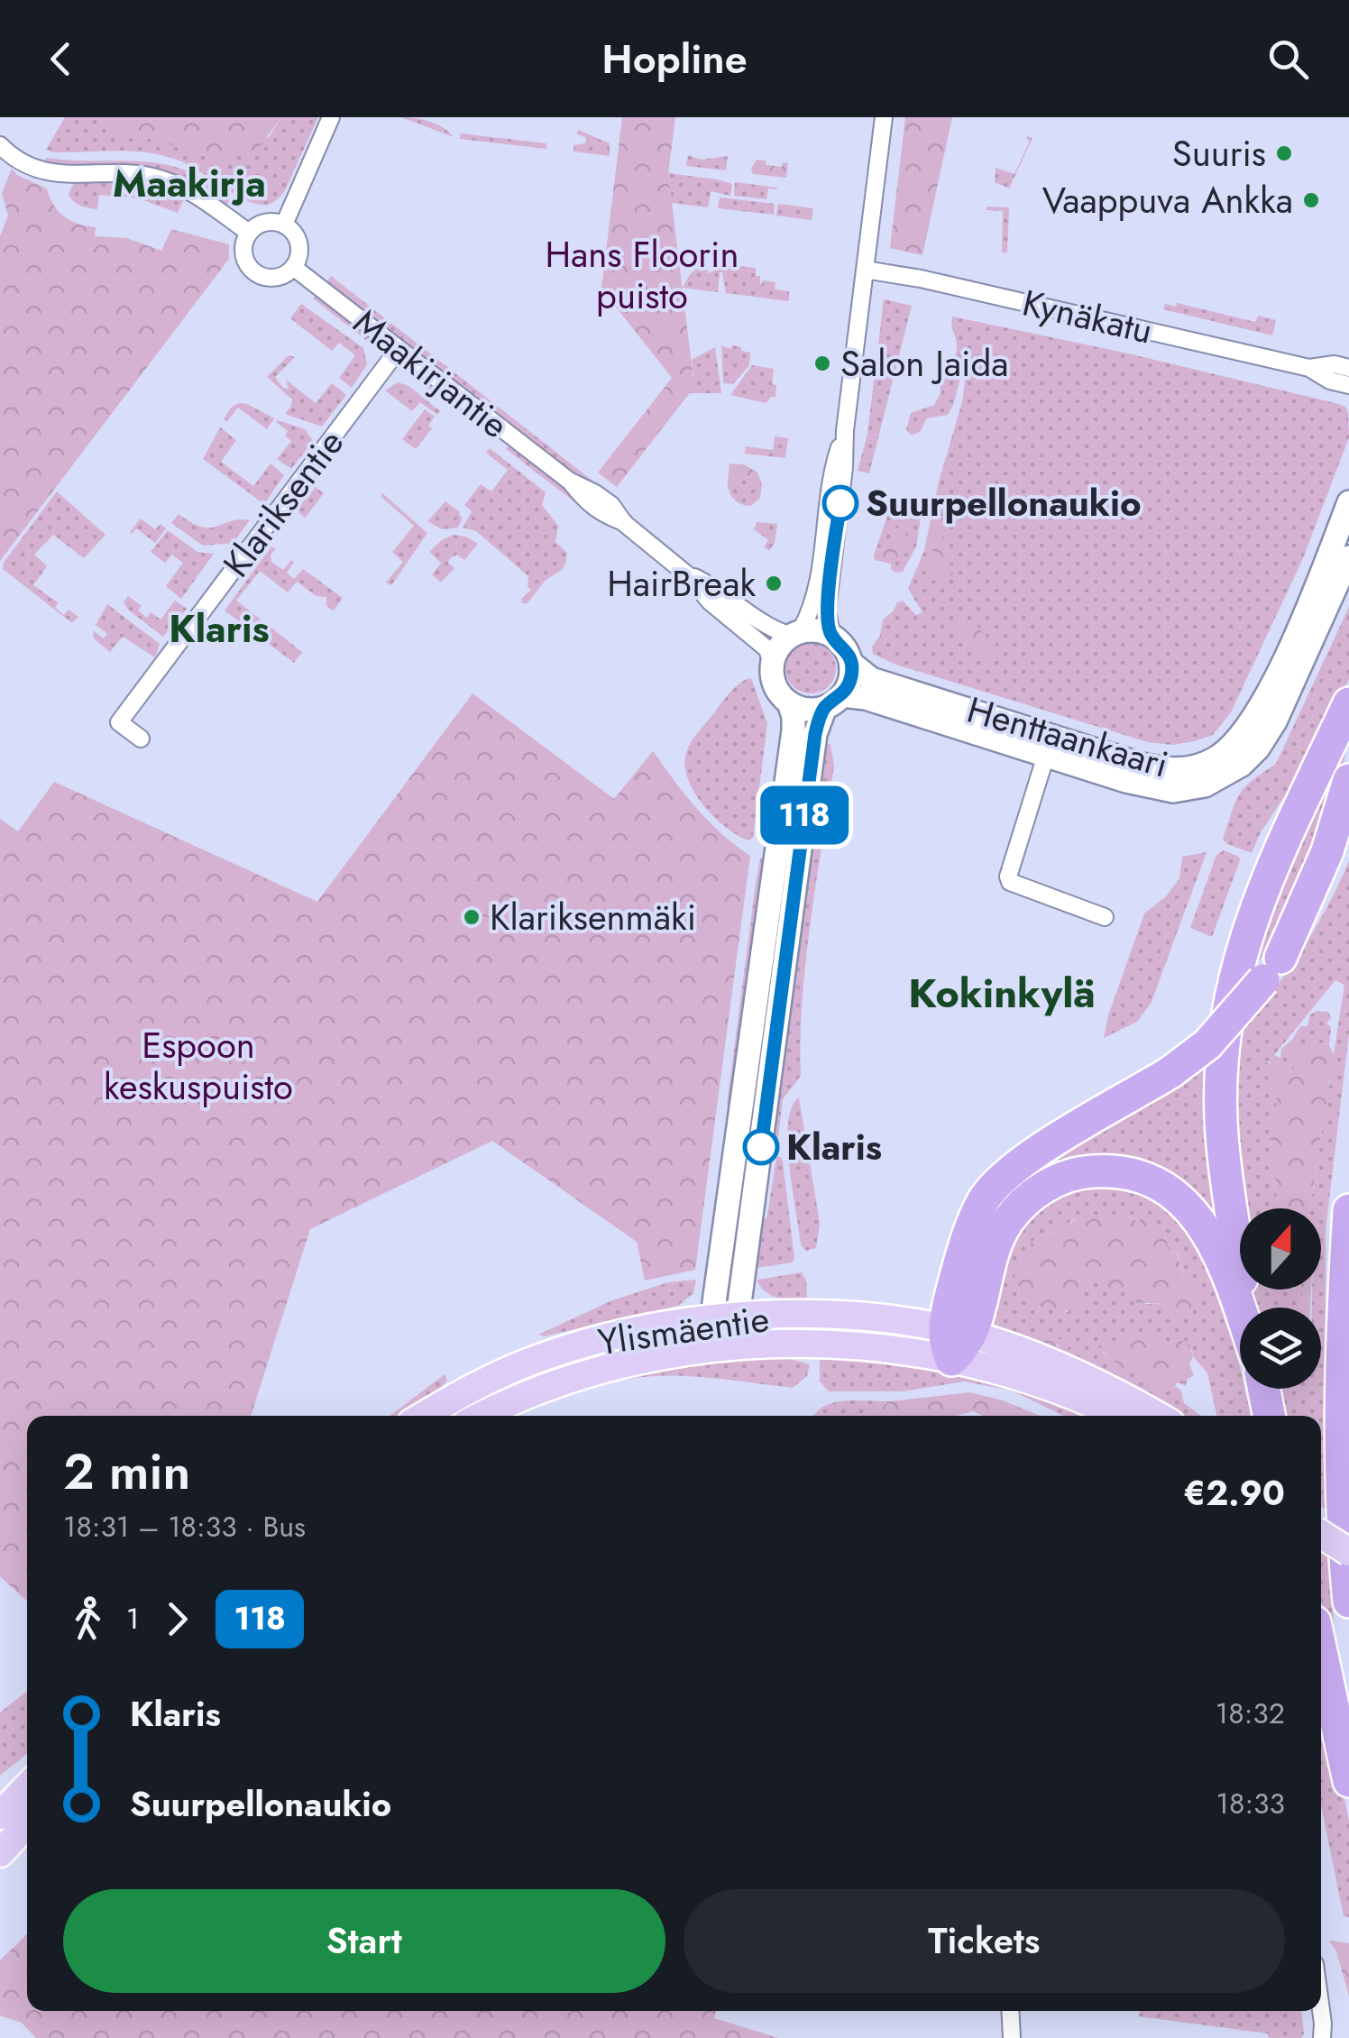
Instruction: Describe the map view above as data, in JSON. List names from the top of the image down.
{
  "streets": {
    "main road": ["Henttaankaari", "Ylismäentie"],
    "street": ["Kynäkatu", "Maakirjantie", "Klariksentie"]
  },
  "crossings": [
    ["Maakirjantie", "Klariksentie"],
    ["Maakirjantie", "Henttaankaari"]
  ],
  "districts": ["Maakirja", "Klaris", "Kokinkylä"],
  "parks": ["Hans Floorin puisto", "Espoon keskuspuisto"],
  "places": [
    "Suuris",
    "Vaappuva Ankka",
    "Salon Jaida",
    "Suurpellonaukio",
    "HairBreak",
    "Klariksenmäki",
    "Klaris"
  ],
  "lines": ["bus line 118"],
  "north": "top",
  "page": {
    "header": "Hopline",
    "on_map": "118",
    "heading": ["2 min", "18:31 – 18:33 · Bus", "€2.90"],
    "legs": ["1", "118"],
    "list": [
      {
        "name": "Klaris",
        "value": "18:32"
      },
      {
        "name": "Suurpellonaukio",
        "value": "18:33"
      }
    ],
    "buttons": ["Start", "Tickets"]
  }
}
